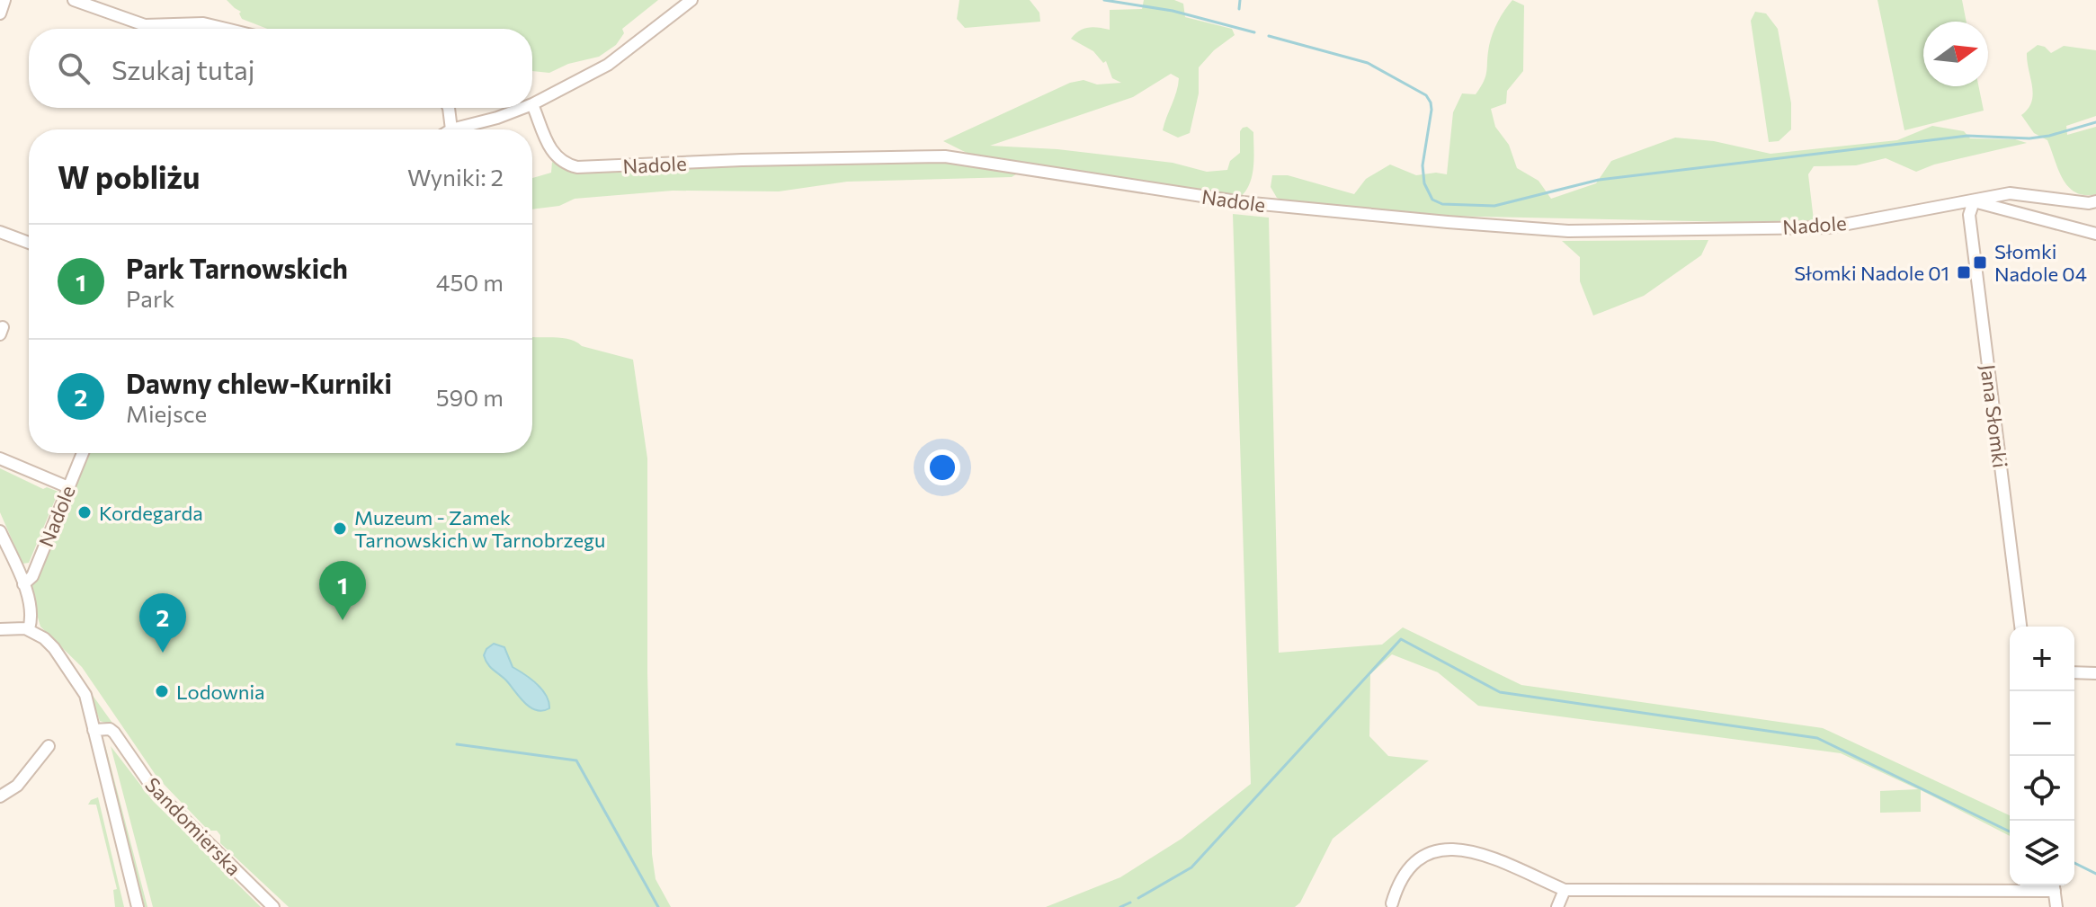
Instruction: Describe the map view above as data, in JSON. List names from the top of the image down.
{
  "streets": {
    "street": ["Nadole", "Jana Słomki", "Sandomierska"]
  },
  "crossings": [
    ["Nadole", "Jana Słomki"]
  ],
  "places": {
    "transit": ["Słomki Nadole 04", "Słomki Nadole 01"],
    "other": ["Kordegarda", "Muzeum - Zamek Tarnowskich w Tarnobrzegu", "Lodownia"]
  },
  "north": "right",
  "page": {
    "search": "Szukaj tutaj",
    "heading": ["W pobliżu", "Wyniki: 2"],
    "list": [
      {
        "mark": "1",
        "name": "Park Tarnowskich",
        "note": "Park",
        "value": "450 m"
      },
      {
        "mark": "2",
        "name": "Dawny chlew-Kurniki",
        "note": "Miejsce",
        "value": "590 m"
      }
    ],
    "pins": ["1", "2"],
    "map_buttons": ["+", "−"]
  }
}
